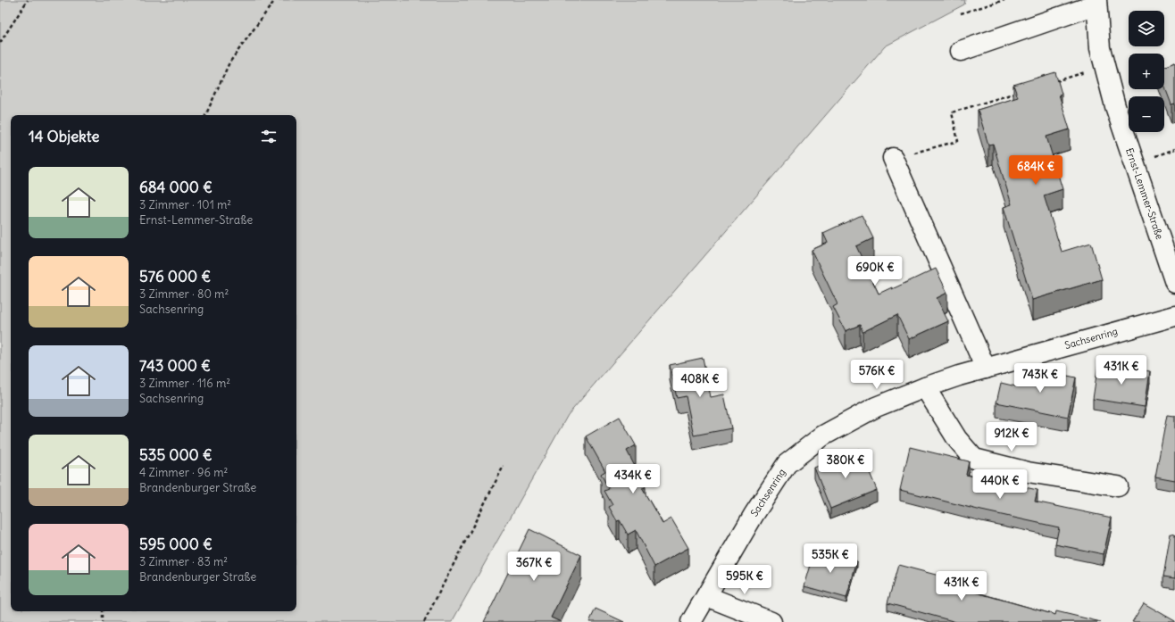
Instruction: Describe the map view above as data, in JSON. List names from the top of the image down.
{
  "streets": {
    "street": ["Ernst-Lemmer-Straße", "Sachsenring"]
  },
  "page": {
    "map_buttons": ["+", "−"],
    "heading": "14 Objekte",
    "price": [
      "684K €",
      "690K €",
      "431K €",
      "576K €",
      "743K €",
      "408K €",
      "912K €",
      "380K €",
      "434K €",
      "440K €",
      "535K €",
      "367K €",
      "595K €",
      "431K €"
    ],
    "list": [
      {
        "name": "684 000 €",
        "note": "3 Zimmer · 101 m² · Ernst-Lemmer-Straße"
      },
      {
        "name": "576 000 €",
        "note": "3 Zimmer · 80 m² · Sachsenring"
      },
      {
        "name": "743 000 €",
        "note": "3 Zimmer · 116 m² · Sachsenring"
      },
      {
        "name": "535 000 €",
        "note": "4 Zimmer · 96 m² · Brandenburger Straße"
      },
      {
        "name": "595 000 €",
        "note": "3 Zimmer · 83 m² · Brandenburger Straße"
      }
    ]
  }
}
